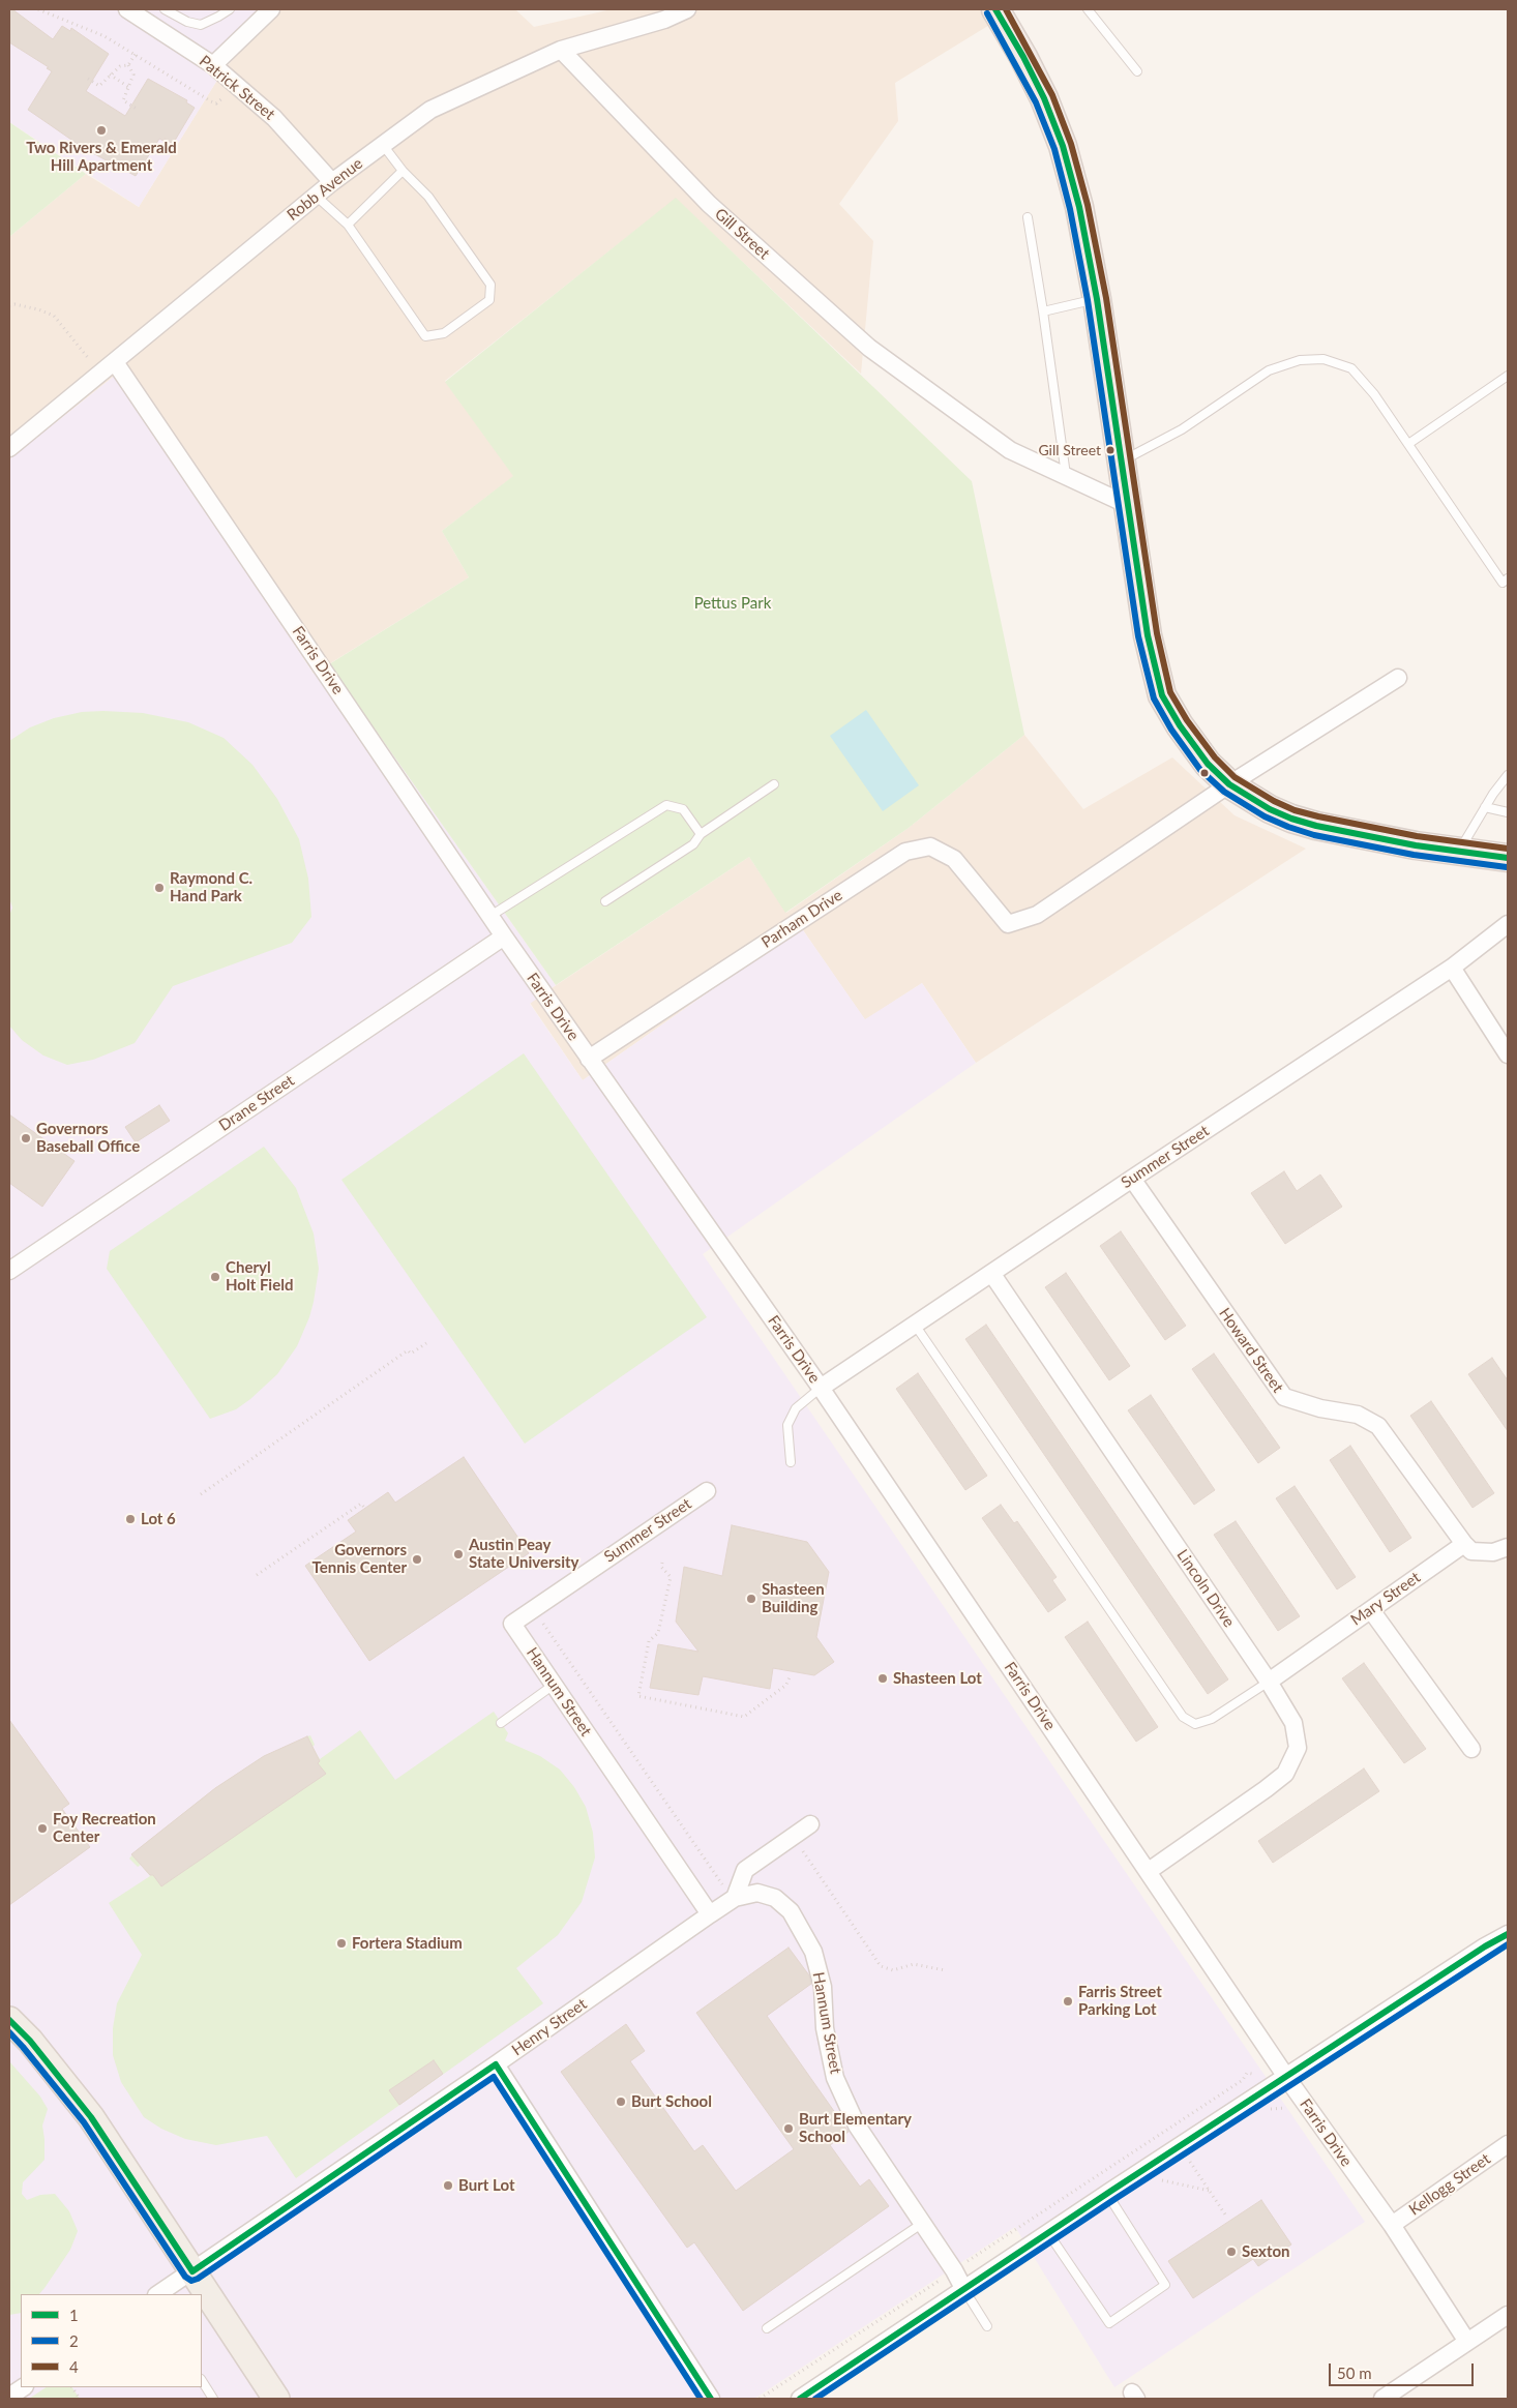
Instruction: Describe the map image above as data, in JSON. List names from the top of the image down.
{
  "streets": {
    "street": [
      "Patrick Street",
      "Robb Avenue",
      "Gill Street",
      "Farris Drive",
      "Parham Drive",
      "Drane Street",
      "Summer Street",
      "Howard Street",
      "Lincoln Drive",
      "Mary Street",
      "Hannum Street",
      "Henry Street",
      "Kellogg Street"
    ]
  },
  "crossings": [
    ["Patrick Street", "Robb Avenue"],
    ["Robb Avenue", "Gill Street"],
    ["Robb Avenue", "Farris Drive"],
    ["Farris Drive", "Parham Drive"],
    ["Farris Drive", "Drane Street"],
    ["Farris Drive", "Summer Street"],
    ["Farris Drive", "Lincoln Drive"],
    ["Farris Drive", "Kellogg Street"],
    ["Summer Street", "Howard Street"],
    ["Summer Street", "Lincoln Drive"],
    ["Summer Street", "Hannum Street"],
    ["Howard Street", "Mary Street"],
    ["Lincoln Drive", "Mary Street"],
    ["Hannum Street", "Henry Street"]
  ],
  "parks": ["Pettus Park"],
  "places": [
    "Two Rivers & Emerald Hill Apartment",
    "Gill Street",
    "Raymond C. Hand Park",
    "Governors Baseball Office",
    "Cheryl Holt Field",
    "Lot 6",
    "Austin Peay State University",
    "Governors Tennis Center",
    "Shasteen Building",
    "Shasteen Lot",
    "Foy Recreation Center",
    "Fortera Stadium",
    "Farris Street Parking Lot",
    "Burt School",
    "Burt Elementary School",
    "Burt Lot",
    "Sexton"
  ],
  "lines": ["transit line 1", "transit line 4", "transit line 2"],
  "legend": ["1", "2", "4"],
  "scale_bar": "50 m"
}
